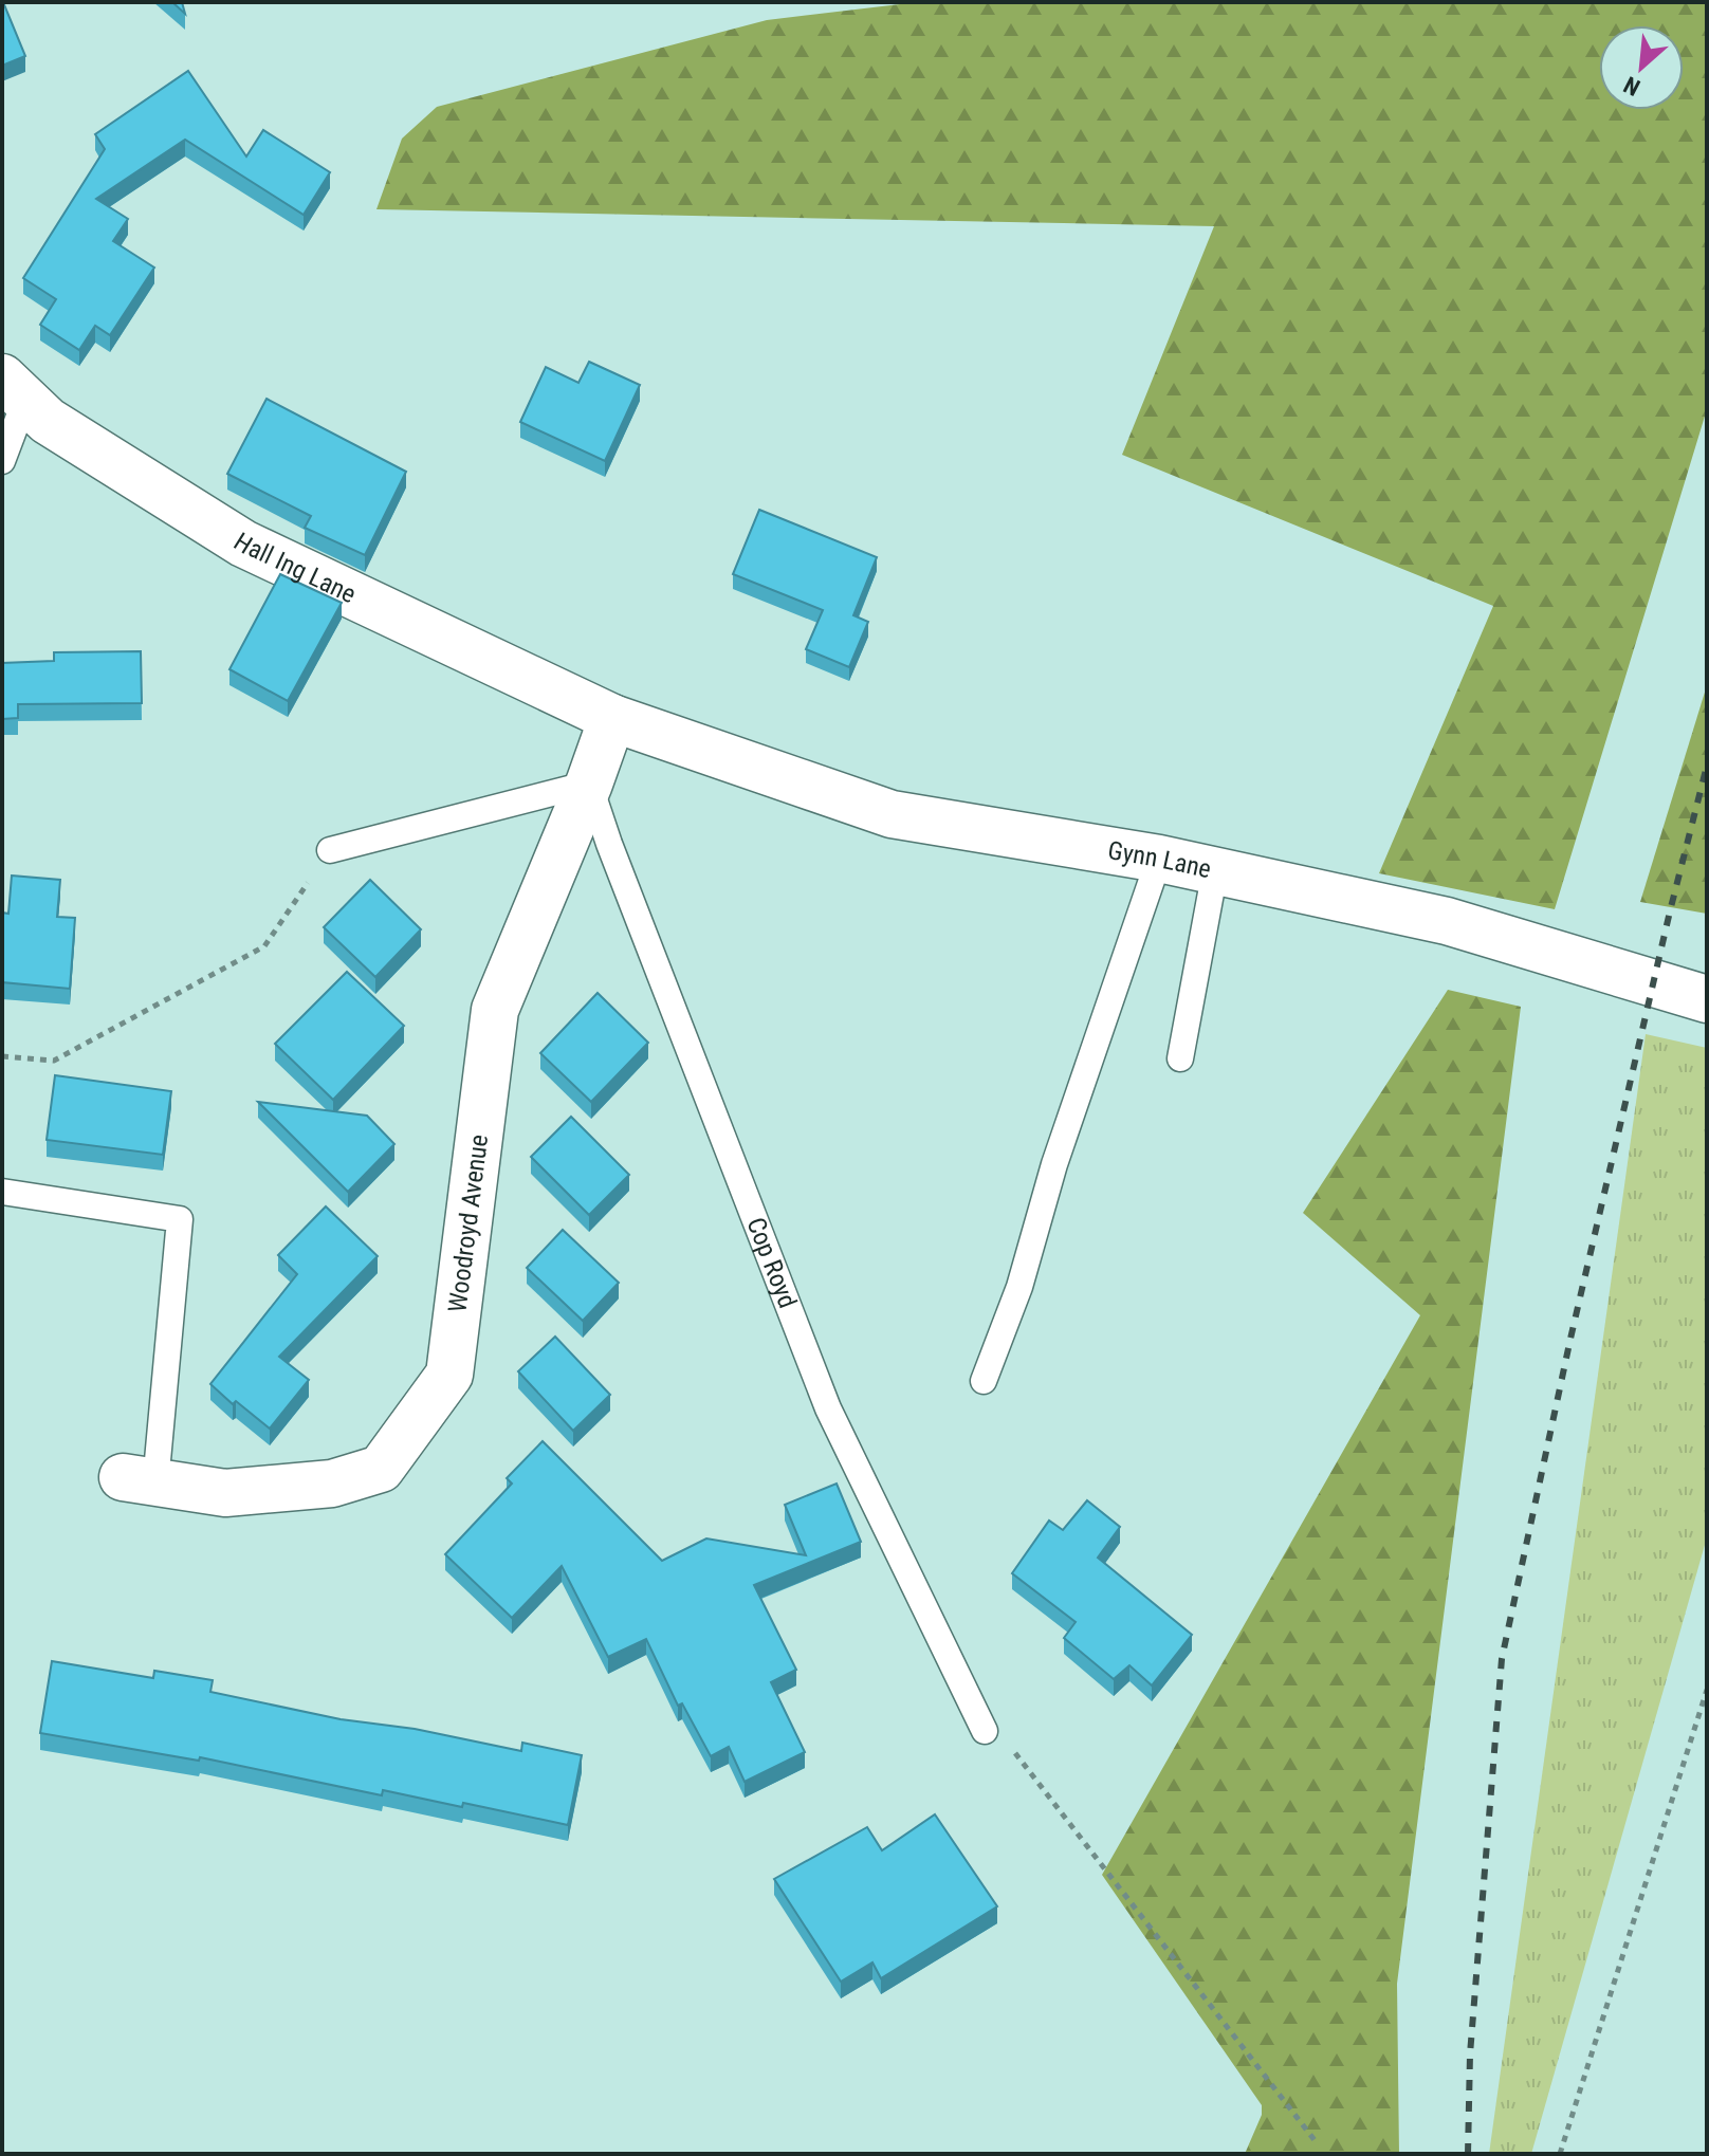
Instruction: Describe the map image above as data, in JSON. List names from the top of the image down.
{
  "streets": {
    "street": ["Hall Ing Lane", "Gynn Lane", "Woodroyd Avenue"],
    "lane": ["Cop Royd"]
  },
  "crossings": [
    ["Hall Ing Lane", "Gynn Lane"],
    ["Hall Ing Lane", "Woodroyd Avenue"],
    ["Gynn Lane", "Woodroyd Avenue"],
    ["Woodroyd Avenue", "Cop Royd"]
  ],
  "north": "bottom left"
}
